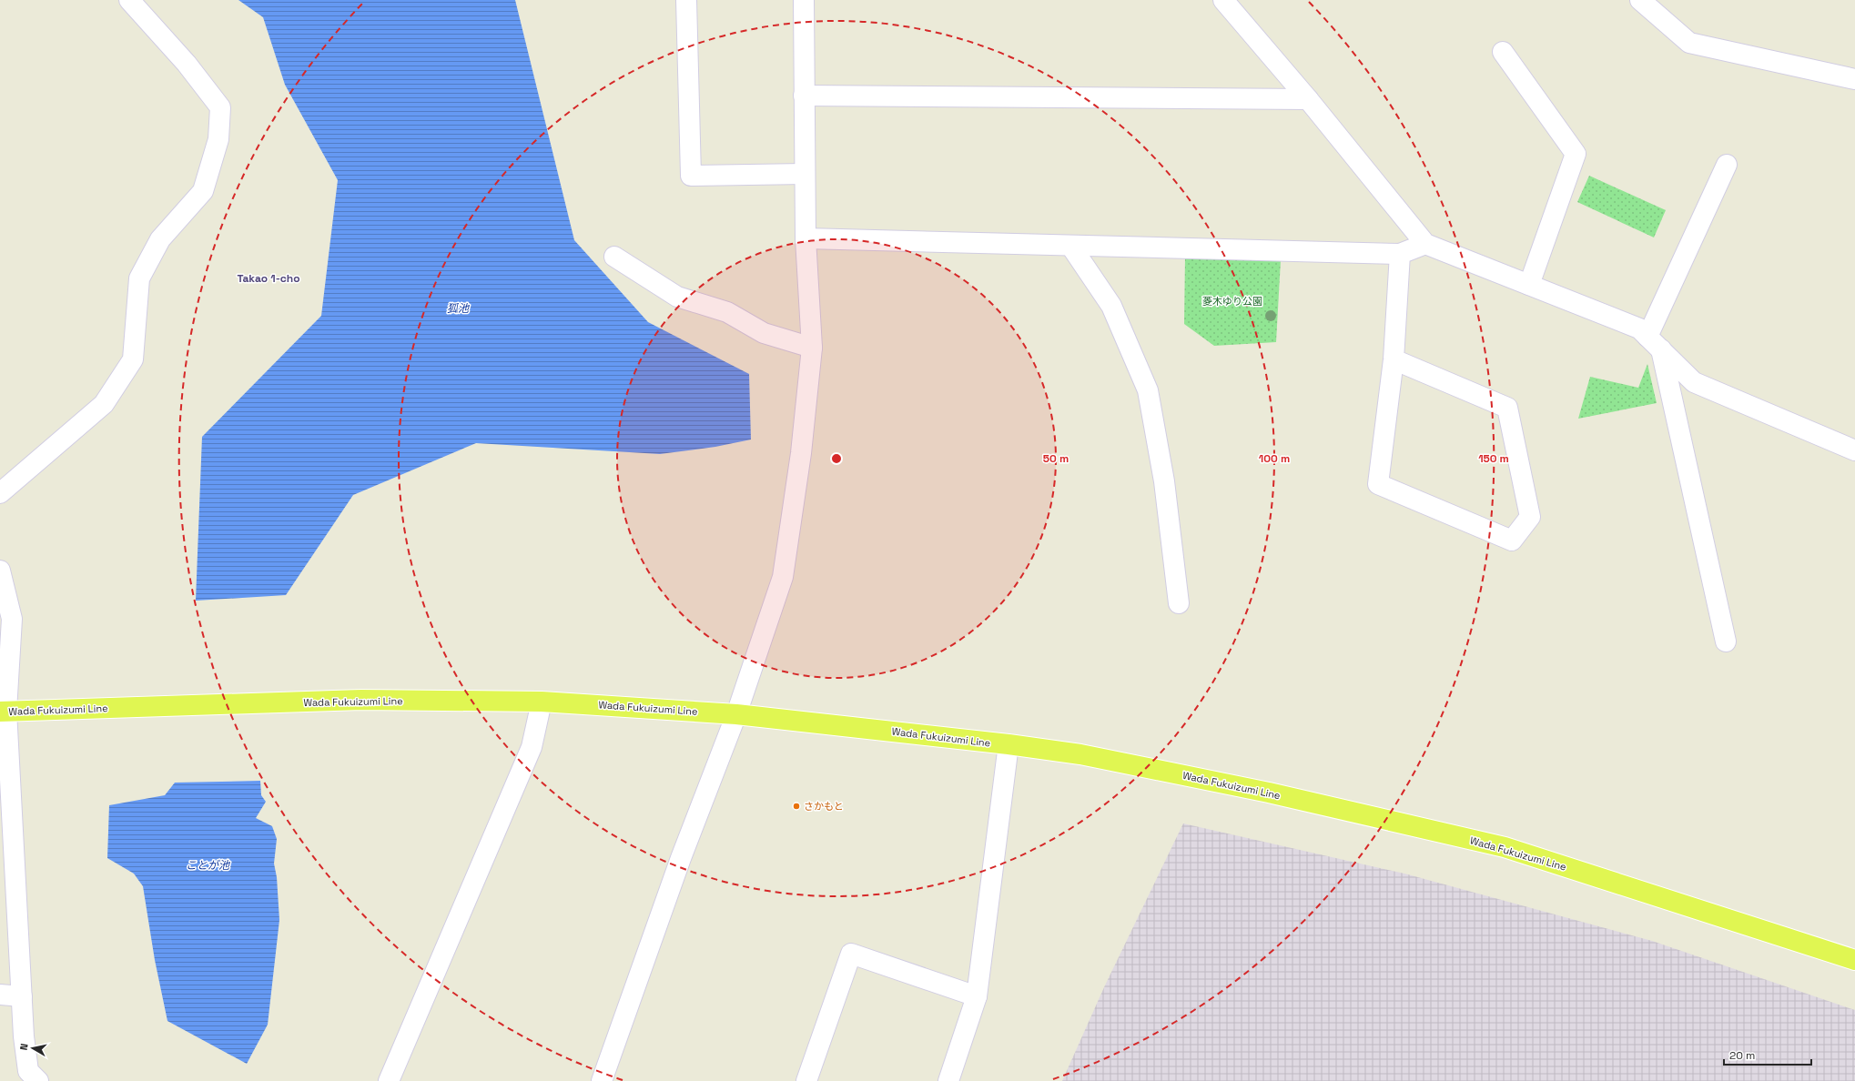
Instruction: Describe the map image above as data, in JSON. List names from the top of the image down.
{
  "streets": {
    "main road": ["Wada Fukuizumi Line"]
  },
  "districts": ["Takao 1-cho"],
  "water": ["狐池", "ことが池"],
  "parks": ["菱木ゆり公園"],
  "places": ["さかもと"],
  "scale_bar": "20 m",
  "north": "left",
  "rings": ["50 m", "100 m", "150 m"]
}
